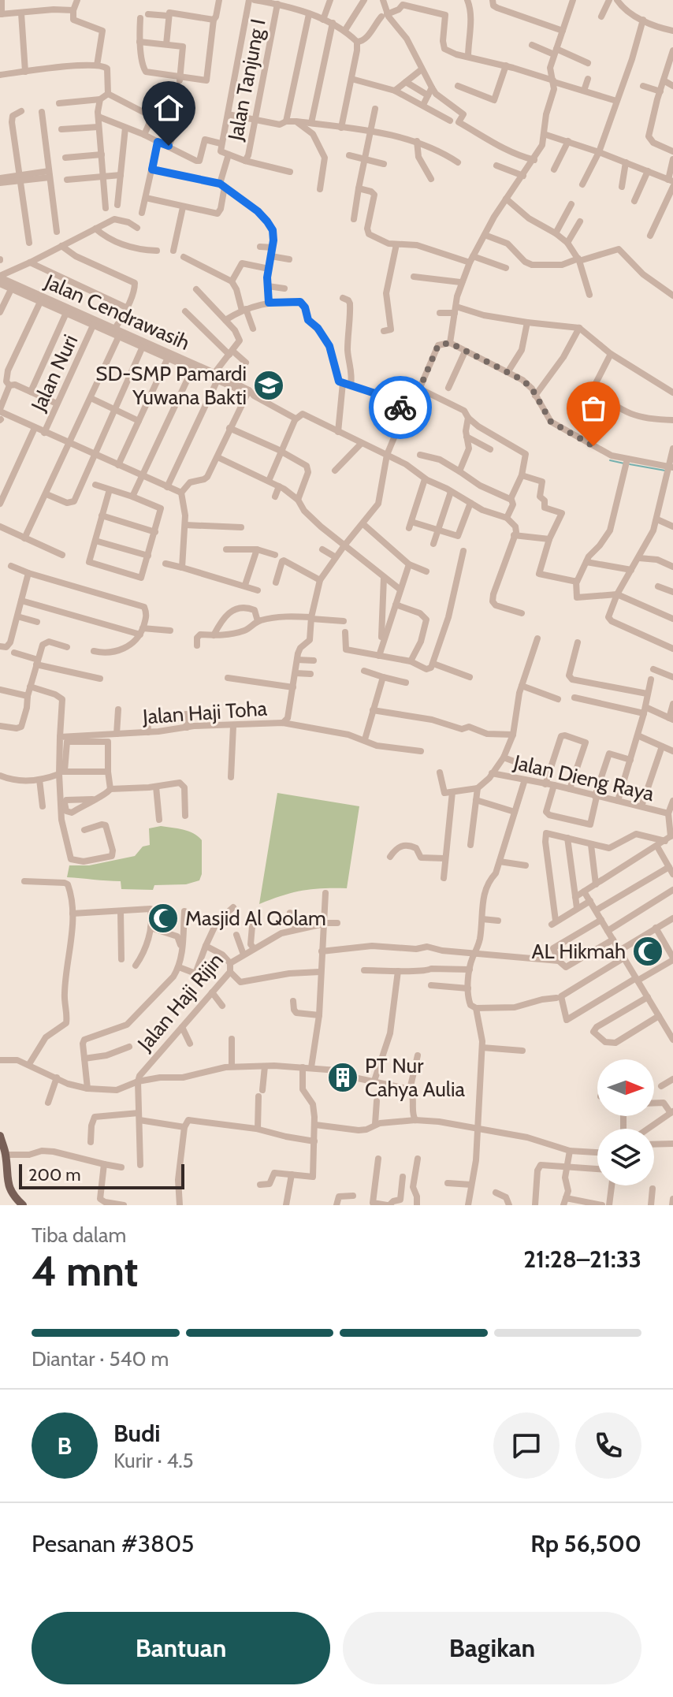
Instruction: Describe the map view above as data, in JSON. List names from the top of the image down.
{
  "streets": {
    "street": [
      "Jalan Tanjung I",
      "Jalan Cendrawasih",
      "Jalan Nuri",
      "Jalan Haji Toha",
      "Jalan Dieng Raya",
      "Jalan Haji Rijin"
    ]
  },
  "crossings": [
    ["Jalan Cendrawasih", "Jalan Nuri"]
  ],
  "places": {
    "school or university": ["SD-SMP Pamardi Yuwana Bakti"],
    "mosque": ["Masjid Al Qolam", "AL Hikmah"],
    "building": ["PT Nur Cahya Aulia"]
  },
  "scale_bar": "200 m",
  "north": "right",
  "page": {
    "scale": "200 m",
    "heading": ["4 mnt", "Tiba dalam", "21:28–21:33"],
    "panel": [
      "Budi",
      "Kurir · 4.5",
      "Pesanan #3805",
      "Rp 56,500"
    ],
    "bar": "Diantar · 540 m",
    "round": "B",
    "buttons": ["Bantuan", "Bagikan"]
  }
}
